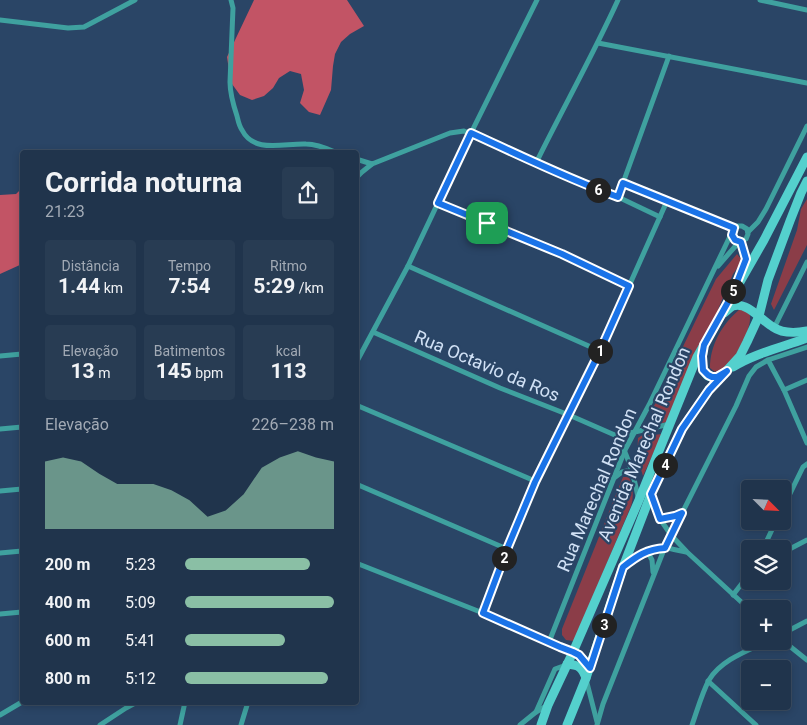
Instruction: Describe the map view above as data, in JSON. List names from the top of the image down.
{
  "streets": {
    "main road": ["Avenida Marechal Rondon"],
    "street": ["Rua Octavio da Ros", "Rua Marechal Rondon"]
  },
  "north": "bottom right",
  "page": {
    "heading": ["Corrida noturna", "21:23"],
    "pins": [
      "6",
      "5",
      "1",
      "4",
      "2",
      "3"
    ],
    "stats": [
      ["Distância", "1.44 km"],
      ["Tempo", "7:54"],
      ["Ritmo", "5:29 /km"],
      ["Elevação", "13 m"],
      ["Batimentos", "145 bpm"],
      ["kcal", "113"]
    ],
    "chart": ["Elevação", "226–238 m"],
    "map_buttons": ["+", "−"],
    "list": [
      {
        "name": "200 m",
        "note": "5:23"
      },
      {
        "name": "400 m",
        "note": "5:09"
      },
      {
        "name": "600 m",
        "note": "5:41"
      },
      {
        "name": "800 m",
        "note": "5:12"
      }
    ]
  }
}
